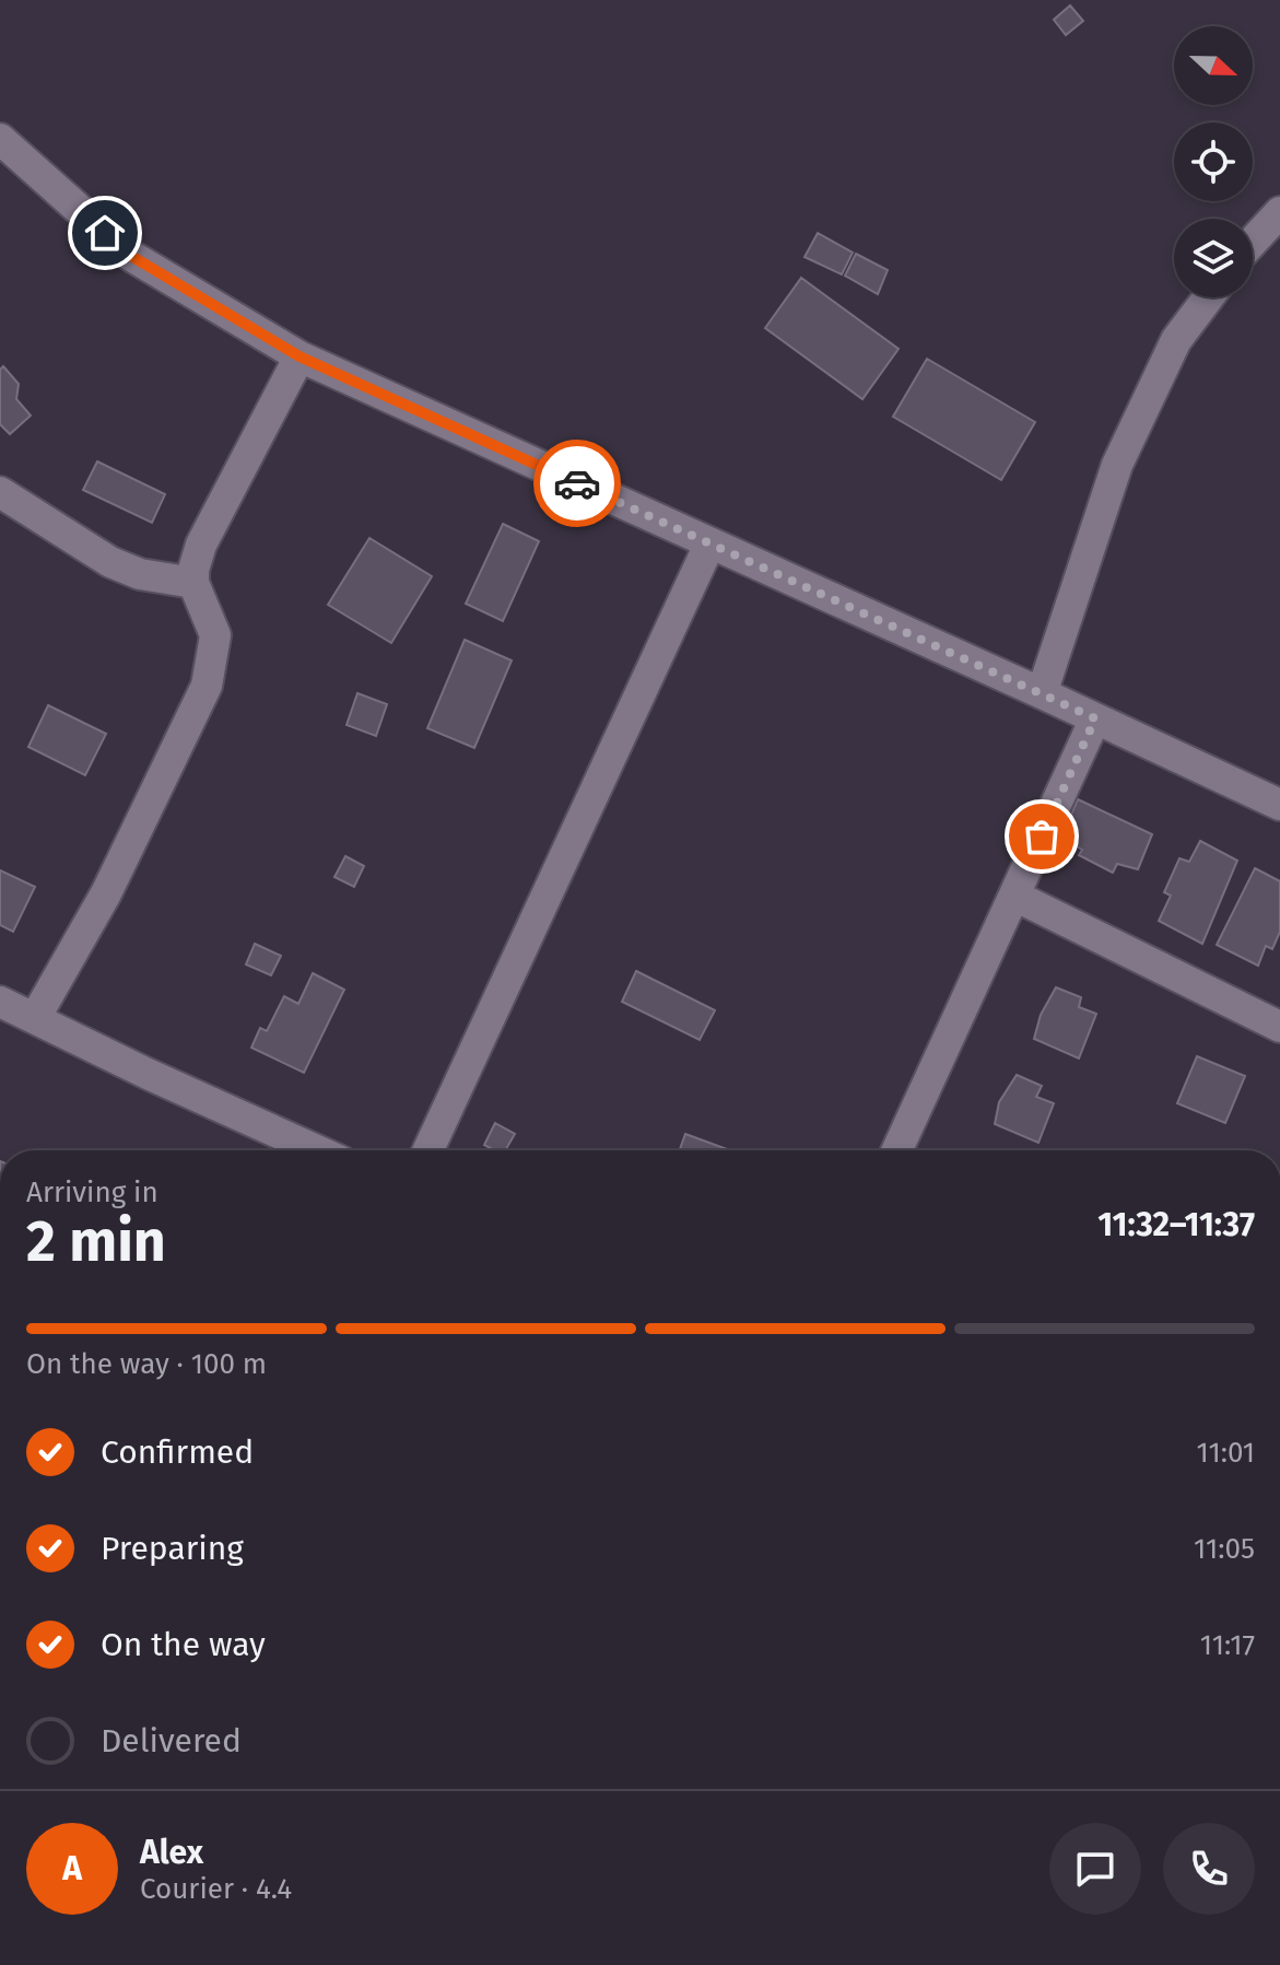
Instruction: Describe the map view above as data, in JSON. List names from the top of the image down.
{
  "north": "right",
  "page": {
    "heading": ["2 min", "Arriving in", "11:32–11:37"],
    "panel": ["Alex", "Courier · 4.4"],
    "bar": "On the way · 100 m",
    "list": [
      ["Confirmed", "11:01"],
      ["Preparing", "11:05"],
      ["On the way", "11:17"],
      "Delivered"
    ],
    "round": "A"
  }
}
